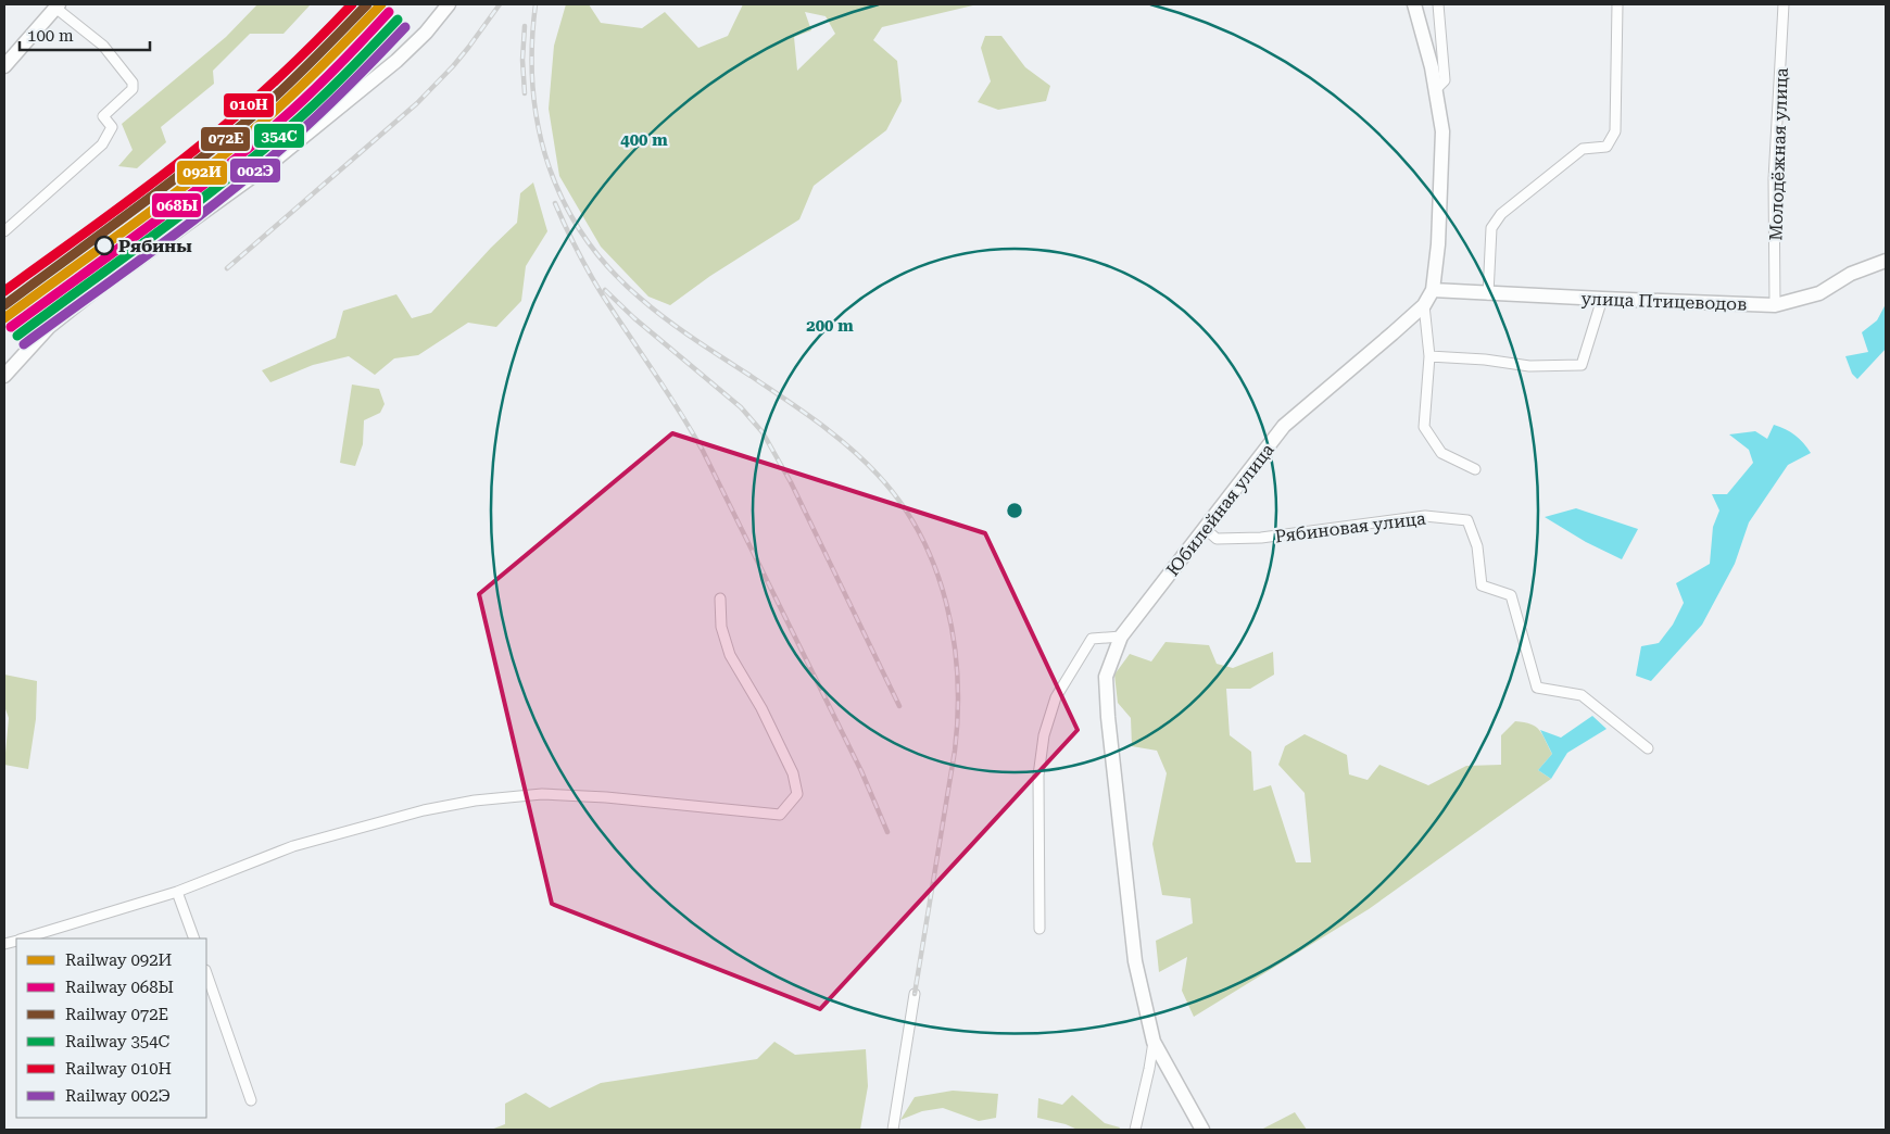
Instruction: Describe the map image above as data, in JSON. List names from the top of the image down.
{
  "streets": {
    "street": [
      "Молодёжная улица",
      "улица Птицеводов",
      "Юбилейная улица",
      "Рябиновая улица"
    ]
  },
  "crossings": [
    ["Молодёжная улица", "улица Птицеводов"],
    ["улица Птицеводов", "Юбилейная улица"],
    ["Юбилейная улица", "Рябиновая улица"]
  ],
  "places": ["Рябины"],
  "lines": [
    "rail line 092И",
    "rail line 072Е",
    "rail line 010Н",
    "rail line 068Ы",
    "rail line 354С",
    "rail line 002Э"
  ],
  "legend": [
    "Railway 092И",
    "Railway 068Ы",
    "Railway 072Е",
    "Railway 354С",
    "Railway 010Н",
    "Railway 002Э"
  ],
  "scale_bar": "100 m",
  "rings": ["400 m", "200 m"]
}
